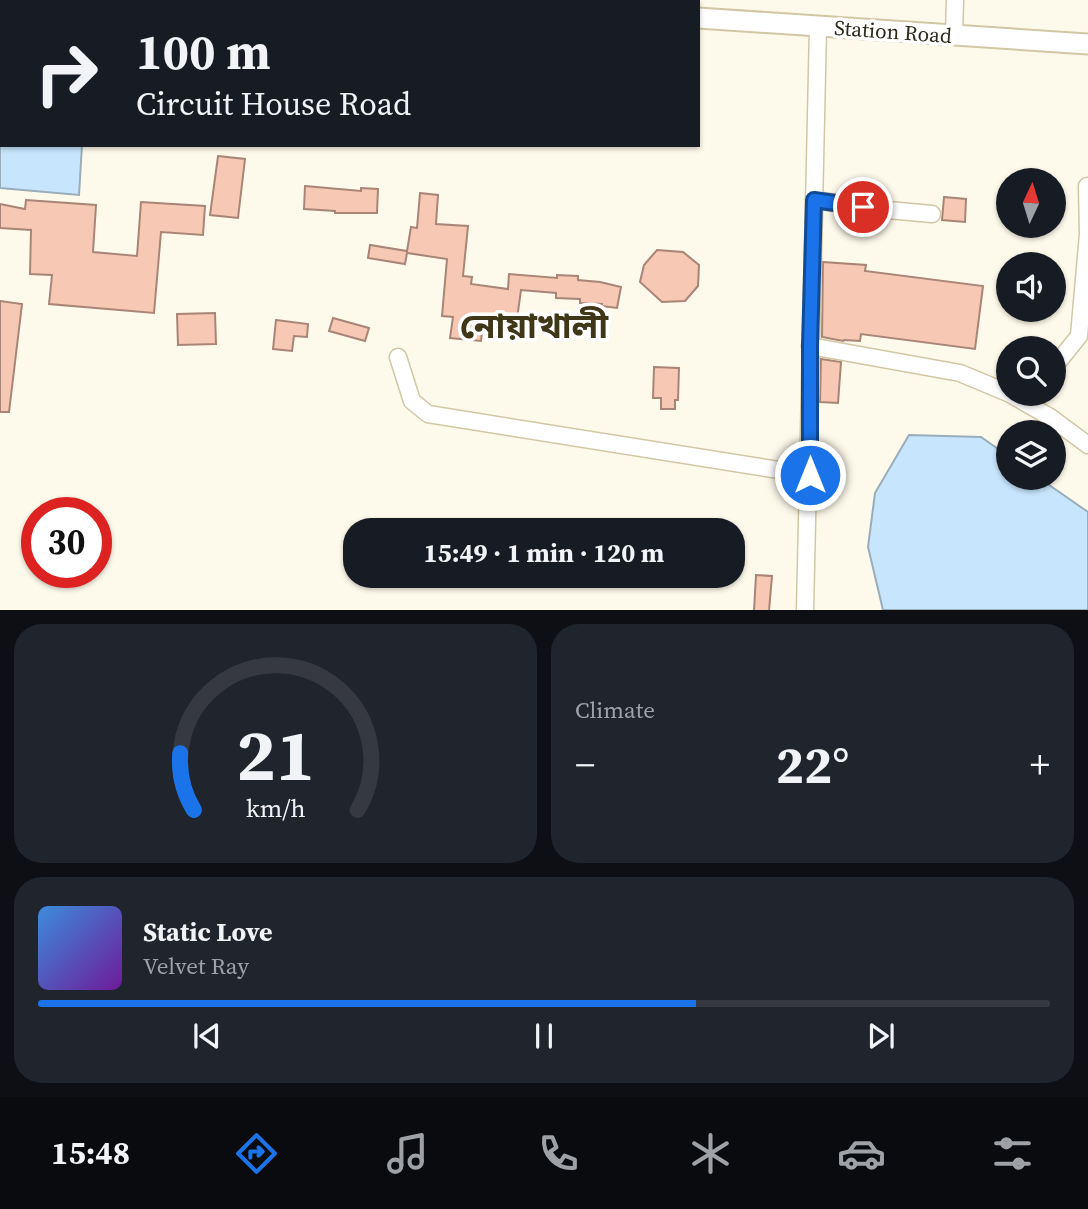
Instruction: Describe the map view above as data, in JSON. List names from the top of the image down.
{
  "streets": {
    "street": ["Station Road"]
  },
  "districts": ["নোয়াখালী"],
  "north": "top",
  "page": {
    "turn": ["100 m", "Circuit House Road"],
    "limit": "30",
    "trip": "15:49 · 1 min · 120 m",
    "tile": "Climate",
    "heat": ["−", "22°", "+"],
    "song": ["Static Love", "Velvet Ray"],
    "tabs": "15:48",
    "gauge": ["21", "km/h"]
  }
}
